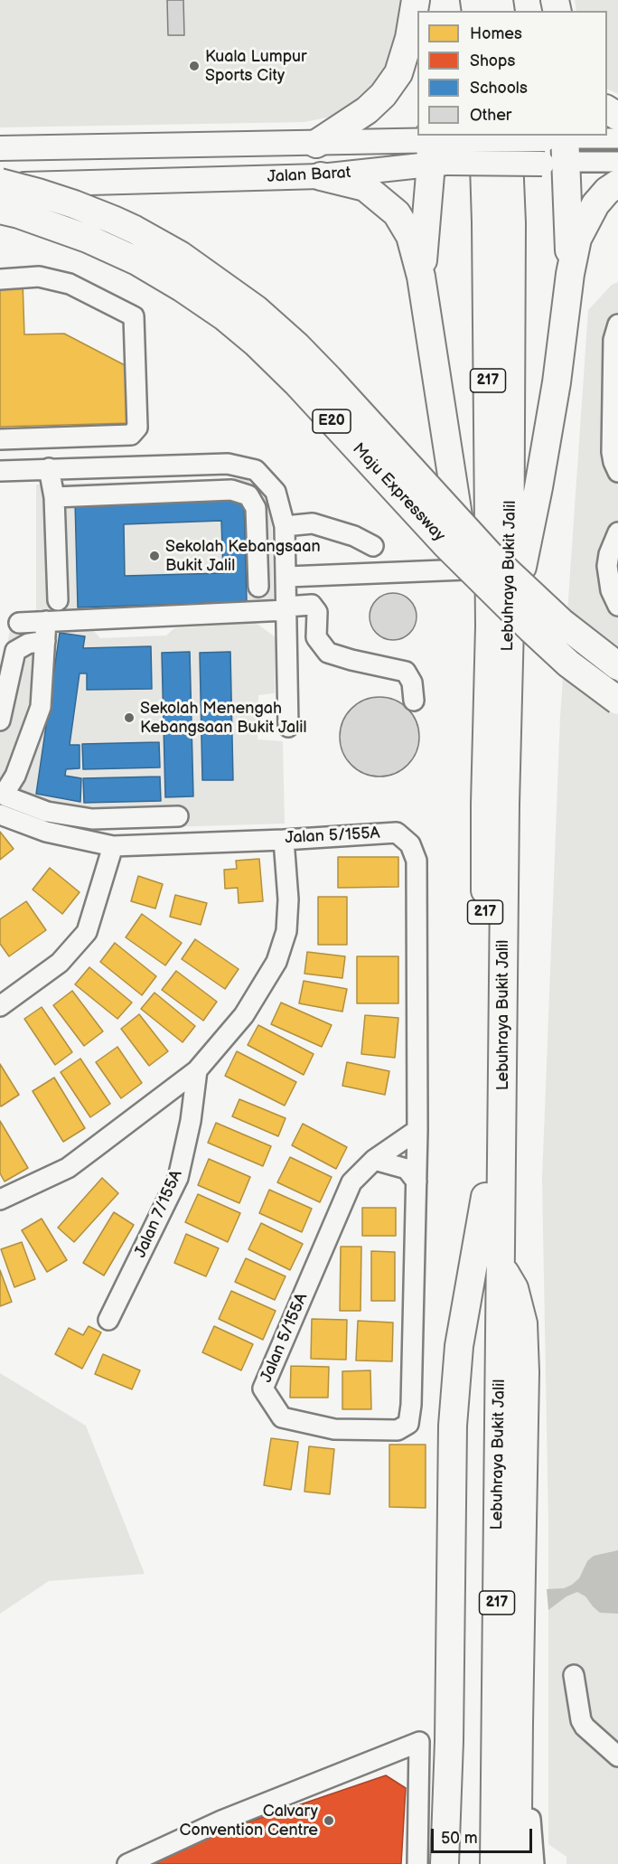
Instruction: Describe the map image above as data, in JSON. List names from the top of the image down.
{
  "streets": {
    "highway": [
      "217",
      "E20",
      "Maju Expressway",
      "Lebuhraya Bukit Jalil"
    ],
    "main road": ["Jalan Barat"],
    "street": ["Jalan 5/155A", "Jalan 7/155A"]
  },
  "crossings": [
    ["Jalan Barat", "Maju Expressway"]
  ],
  "places": [
    "Kuala Lumpur Sports City",
    "Sekolah Kebangsaan Bukit Jalil",
    "Sekolah Menengah Kebangsaan Bukit Jalil",
    "Calvary Convention Centre"
  ],
  "legend": [
    "Homes",
    "Shops",
    "Schools",
    "Other"
  ],
  "scale_bar": "50 m"
}
